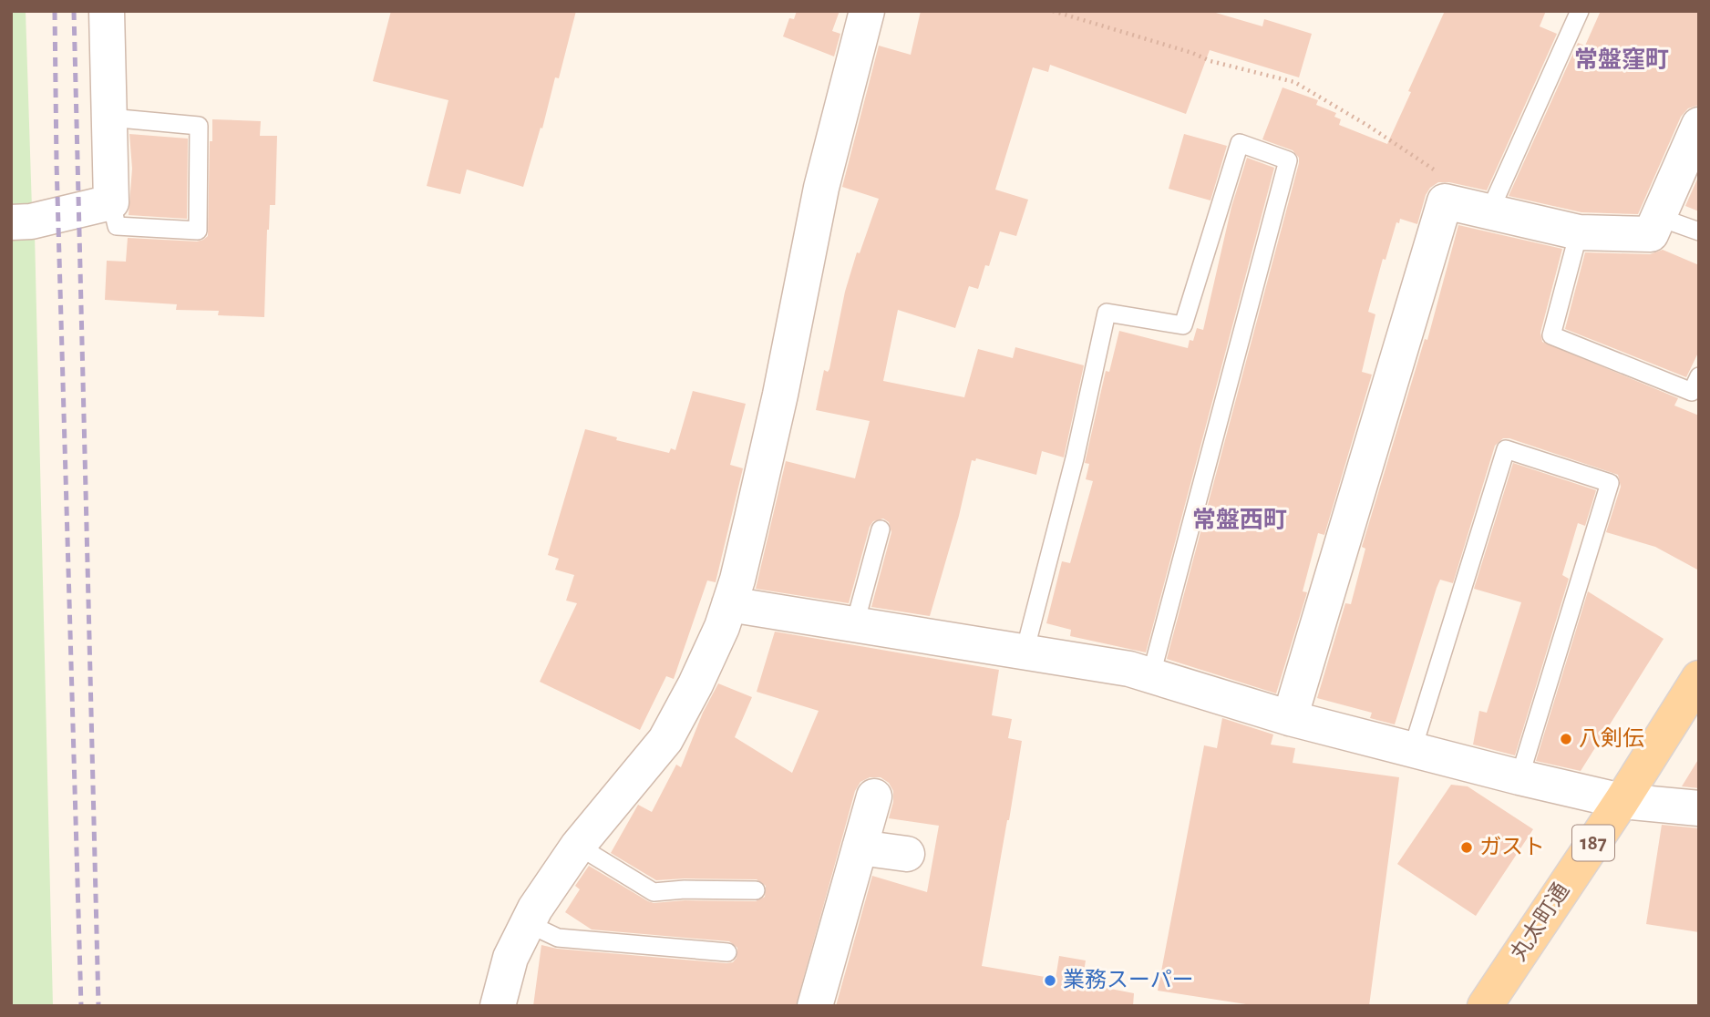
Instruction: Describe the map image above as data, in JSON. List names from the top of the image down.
{
  "streets": {
    "main road": ["187", "丸太町通"]
  },
  "districts": ["常盤窪町", "常盤西町"],
  "places": ["八剣伝", "ガスト", "業務スーパー"]
}
